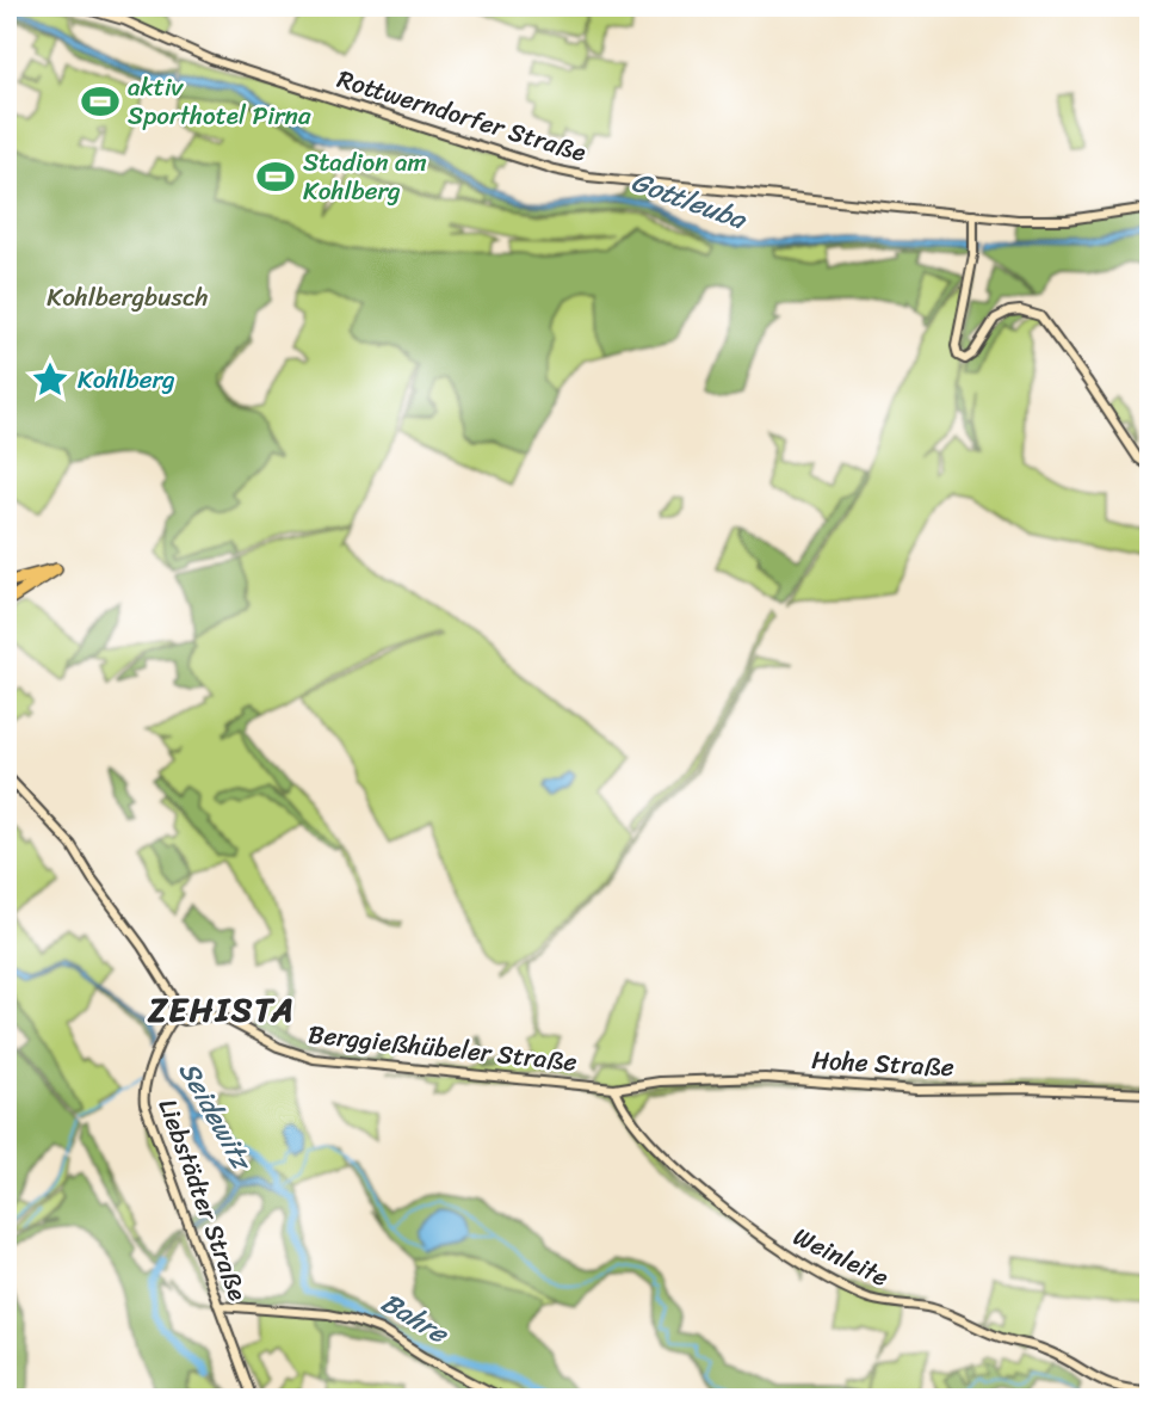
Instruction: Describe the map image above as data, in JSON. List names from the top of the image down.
{
  "streets": {
    "main road": [
      "Rottwerndorfer Straße",
      "Berggießhübeler Straße",
      "Hohe Straße",
      "Liebstädter Straße",
      "Weinleite"
    ]
  },
  "crossings": [
    ["Berggießhübeler Straße", "Hohe Straße"],
    ["Berggießhübeler Straße", "Liebstädter Straße"],
    ["Berggießhübeler Straße", "Weinleite"],
    ["Hohe Straße", "Weinleite"]
  ],
  "districts": ["ZEHISTA"],
  "water": ["Gottleuba", "Seidewitz", "Bahre"],
  "parks": ["Kohlbergbusch"],
  "places": {
    "sports": ["aktiv Sporthotel Pirna", "Stadion am Kohlberg"],
    "place": ["Kohlberg"]
  }
}
